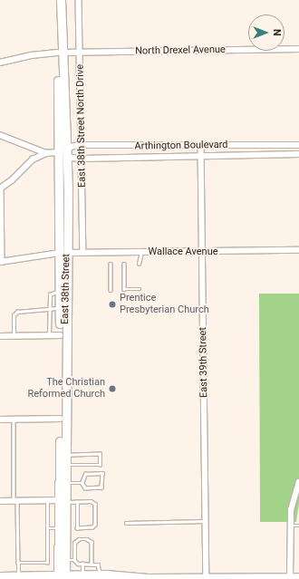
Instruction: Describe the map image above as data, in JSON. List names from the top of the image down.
{
  "streets": {
    "main road": ["East 38th Street"],
    "street": [
      "North Drexel Avenue",
      "East 38th Street North Drive",
      "Arthington Boulevard",
      "Wallace Avenue",
      "East 39th Street"
    ]
  },
  "crossings": [
    ["North Drexel Avenue", "East 38th Street North Drive"],
    ["North Drexel Avenue", "East 38th Street"],
    ["East 38th Street North Drive", "Arthington Boulevard"],
    ["East 38th Street North Drive", "Wallace Avenue"],
    ["Arthington Boulevard", "East 38th Street"],
    ["Arthington Boulevard", "East 39th Street"],
    ["Wallace Avenue", "East 38th Street"],
    ["Wallace Avenue", "East 39th Street"]
  ],
  "places": ["Prentice Presbyterian Church", "The Christian Reformed Church"],
  "north": "right"
}
